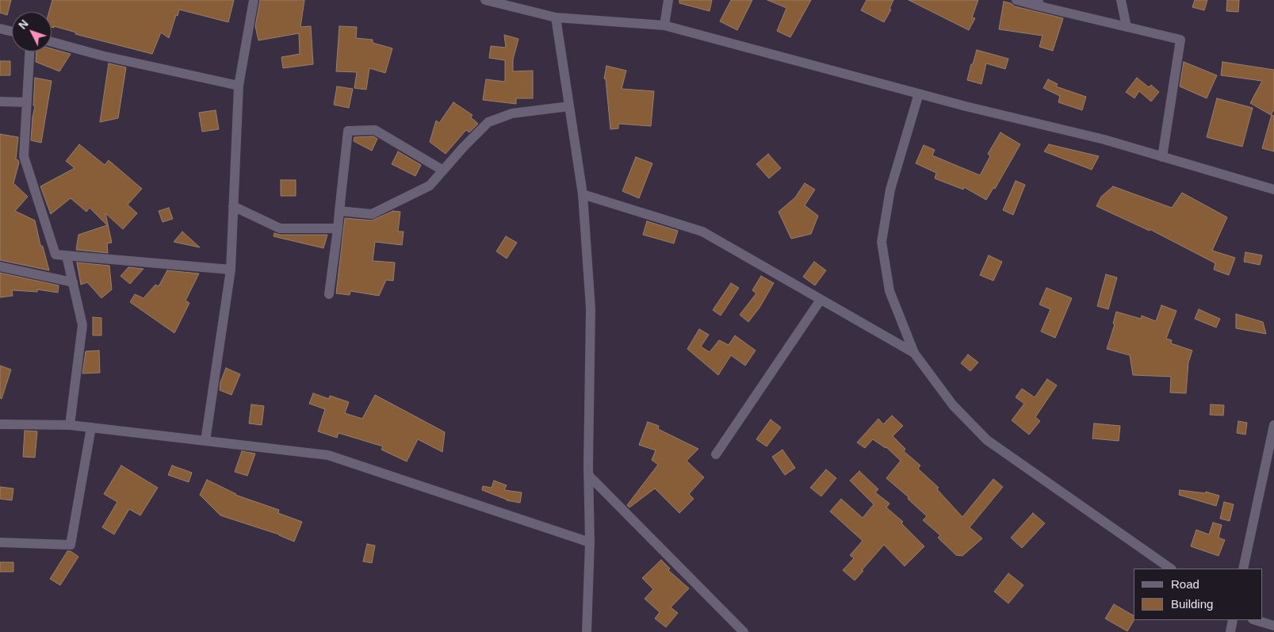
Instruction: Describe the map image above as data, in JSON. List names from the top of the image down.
{
  "legend": ["Road", "Building"],
  "north": "top left"
}
